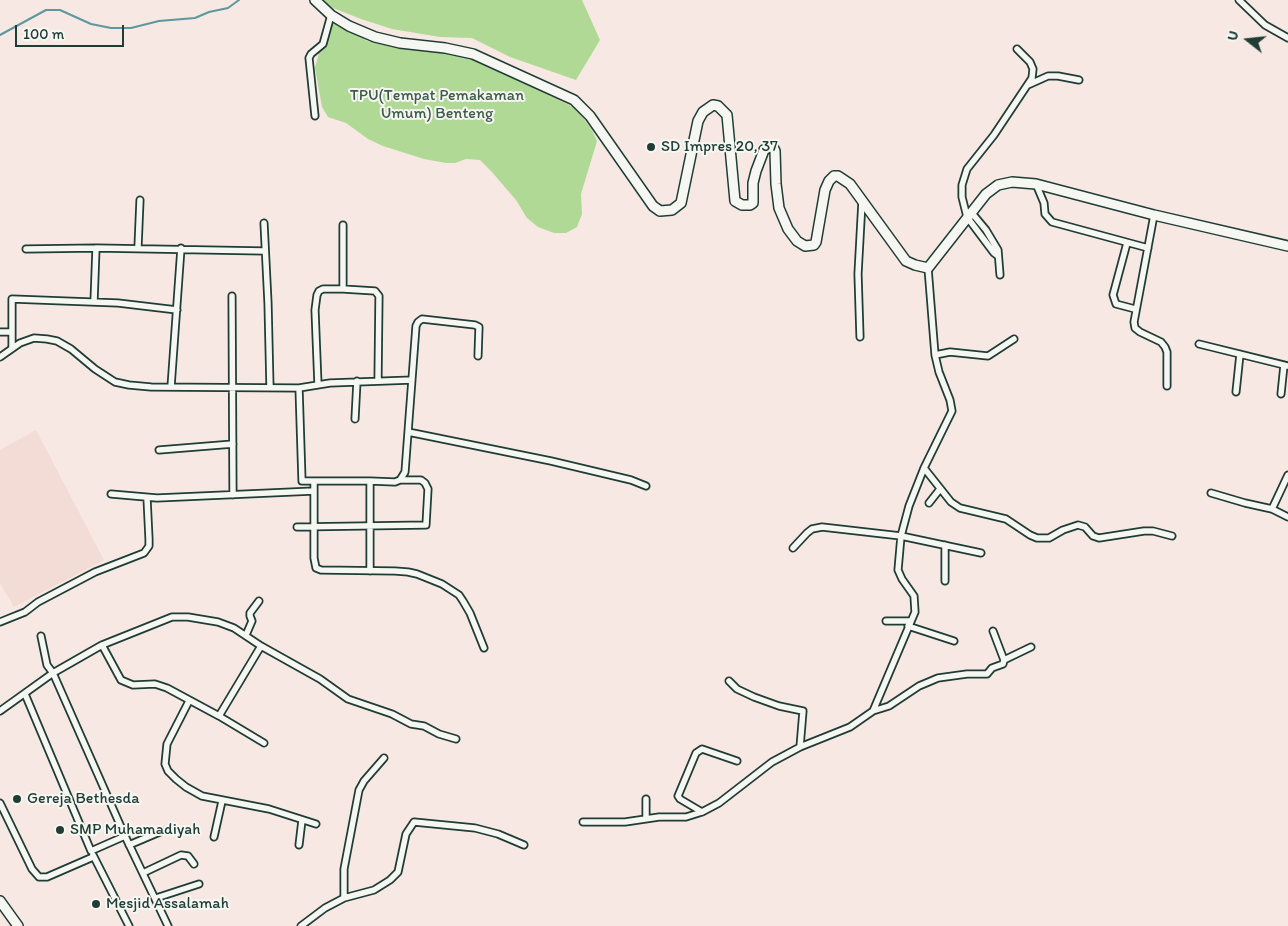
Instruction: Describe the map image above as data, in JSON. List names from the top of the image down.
{
  "parks": ["TPU(Tempat Pemakaman Umum) Benteng"],
  "places": [
    "SD Impres 20, 37",
    "Gereja Bethesda",
    "SMP Muhamadiyah",
    "Mesjid Assalamah"
  ],
  "scale_bar": "100 m",
  "north": "left"
}
